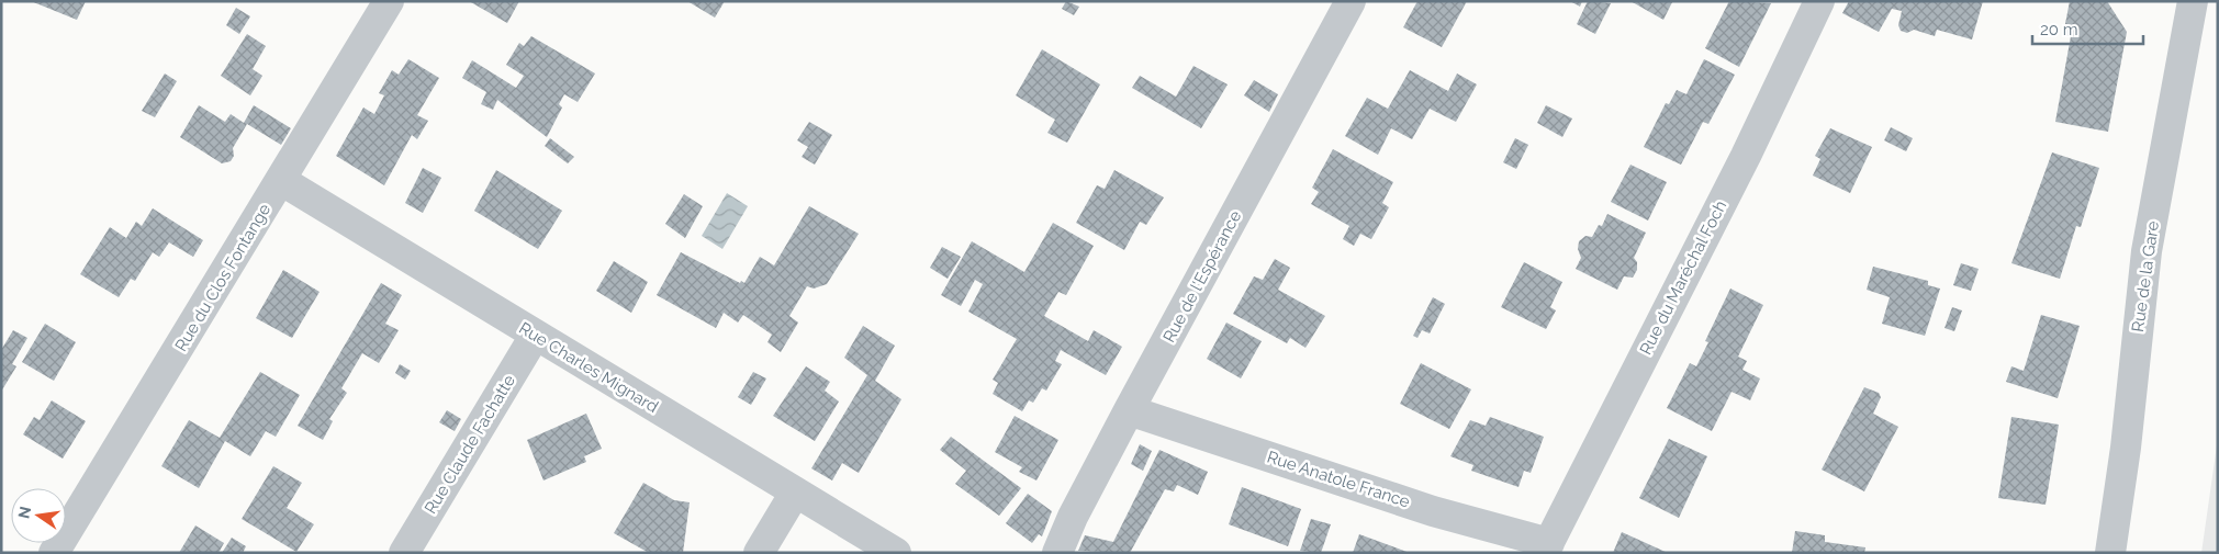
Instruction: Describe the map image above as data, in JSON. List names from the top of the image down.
{
  "streets": {
    "street": [
      "Rue de l'Espérance",
      "Rue de la Gare",
      "Rue du Clos Fontange",
      "Rue du Maréchal Foch",
      "Rue Charles Mignard",
      "Rue Claude Fachatte",
      "Rue Anatole France"
    ]
  },
  "crossings": [
    ["Rue de l'Espérance", "Rue Anatole France"],
    ["Rue du Clos Fontange", "Rue Charles Mignard"],
    ["Rue du Maréchal Foch", "Rue Anatole France"],
    ["Rue Charles Mignard", "Rue Claude Fachatte"]
  ],
  "scale_bar": "20 m",
  "north": "left"
}
